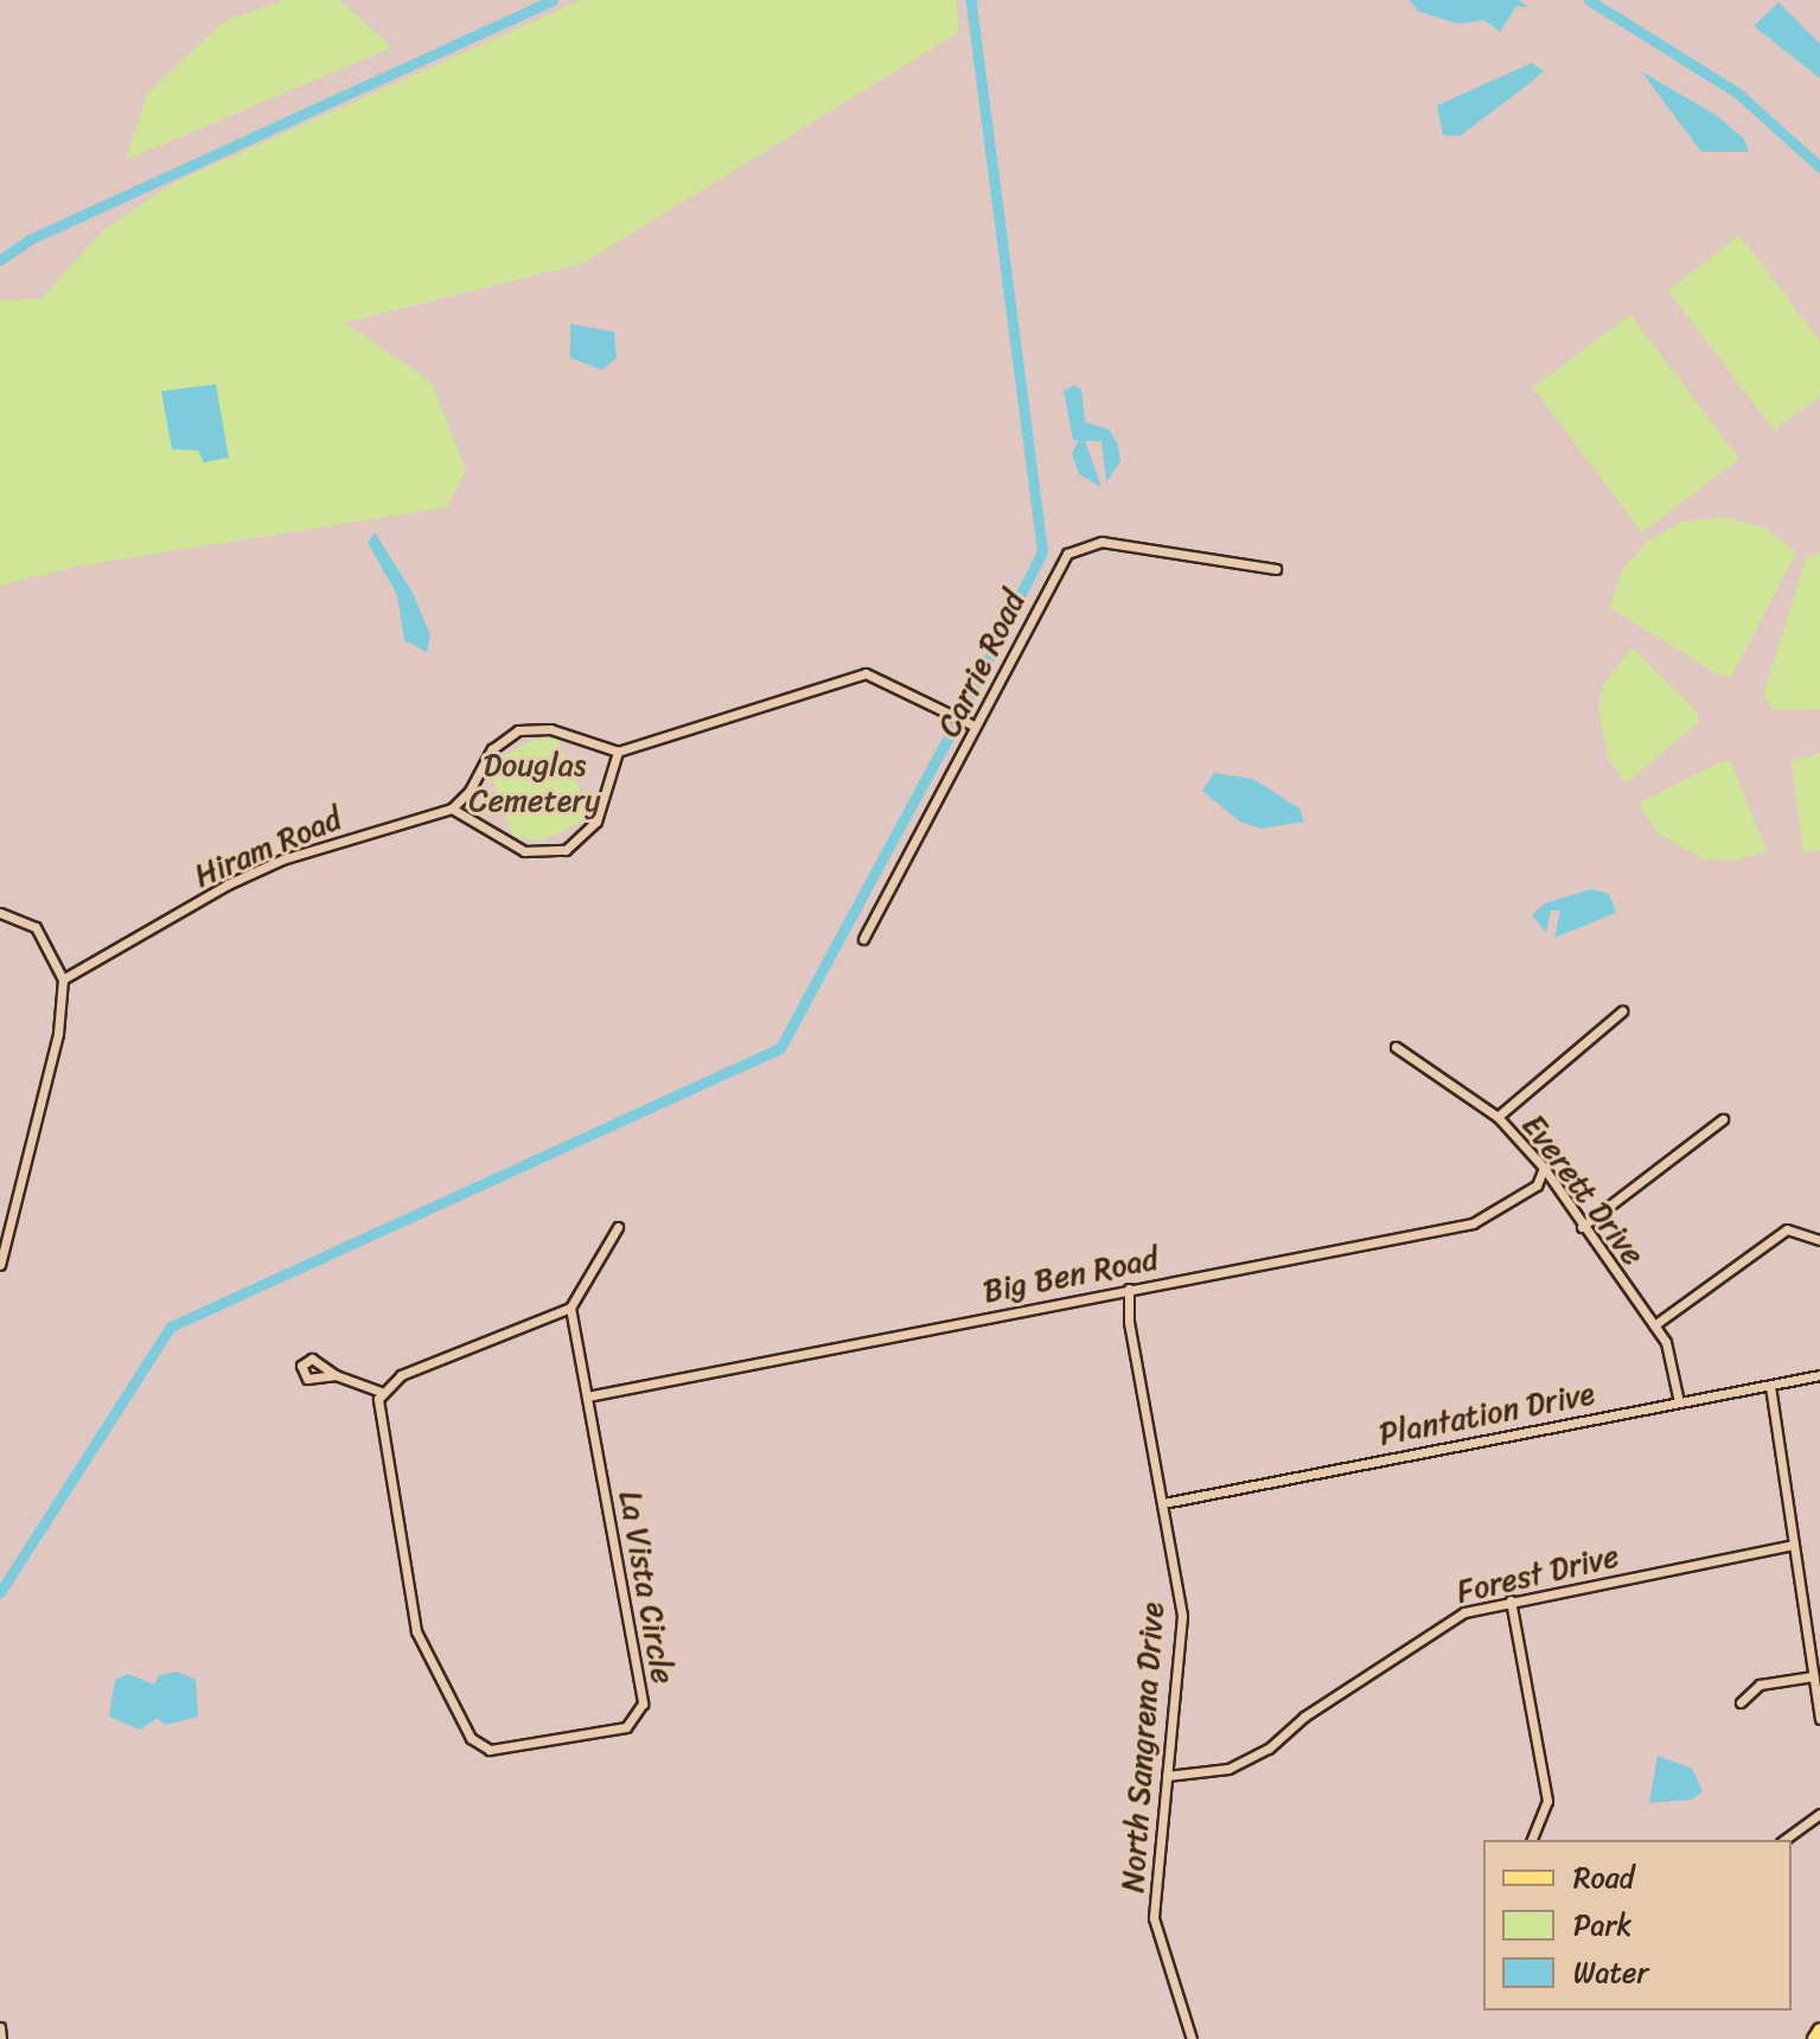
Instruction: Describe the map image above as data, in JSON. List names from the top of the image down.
{
  "streets": {
    "street": [
      "Carrie Road",
      "Hiram Road",
      "Everett Drive",
      "Big Ben Road",
      "Plantation Drive",
      "Forest Drive",
      "La Vista Circle",
      "North Sangrena Drive"
    ]
  },
  "crossings": [
    ["Everett Drive", "Big Ben Road"],
    ["Everett Drive", "Plantation Drive"],
    ["Big Ben Road", "La Vista Circle"],
    ["Big Ben Road", "North Sangrena Drive"],
    ["Plantation Drive", "North Sangrena Drive"],
    ["Forest Drive", "North Sangrena Drive"]
  ],
  "parks": ["Douglas Cemetery"],
  "legend": ["Road", "Park", "Water"]
}
